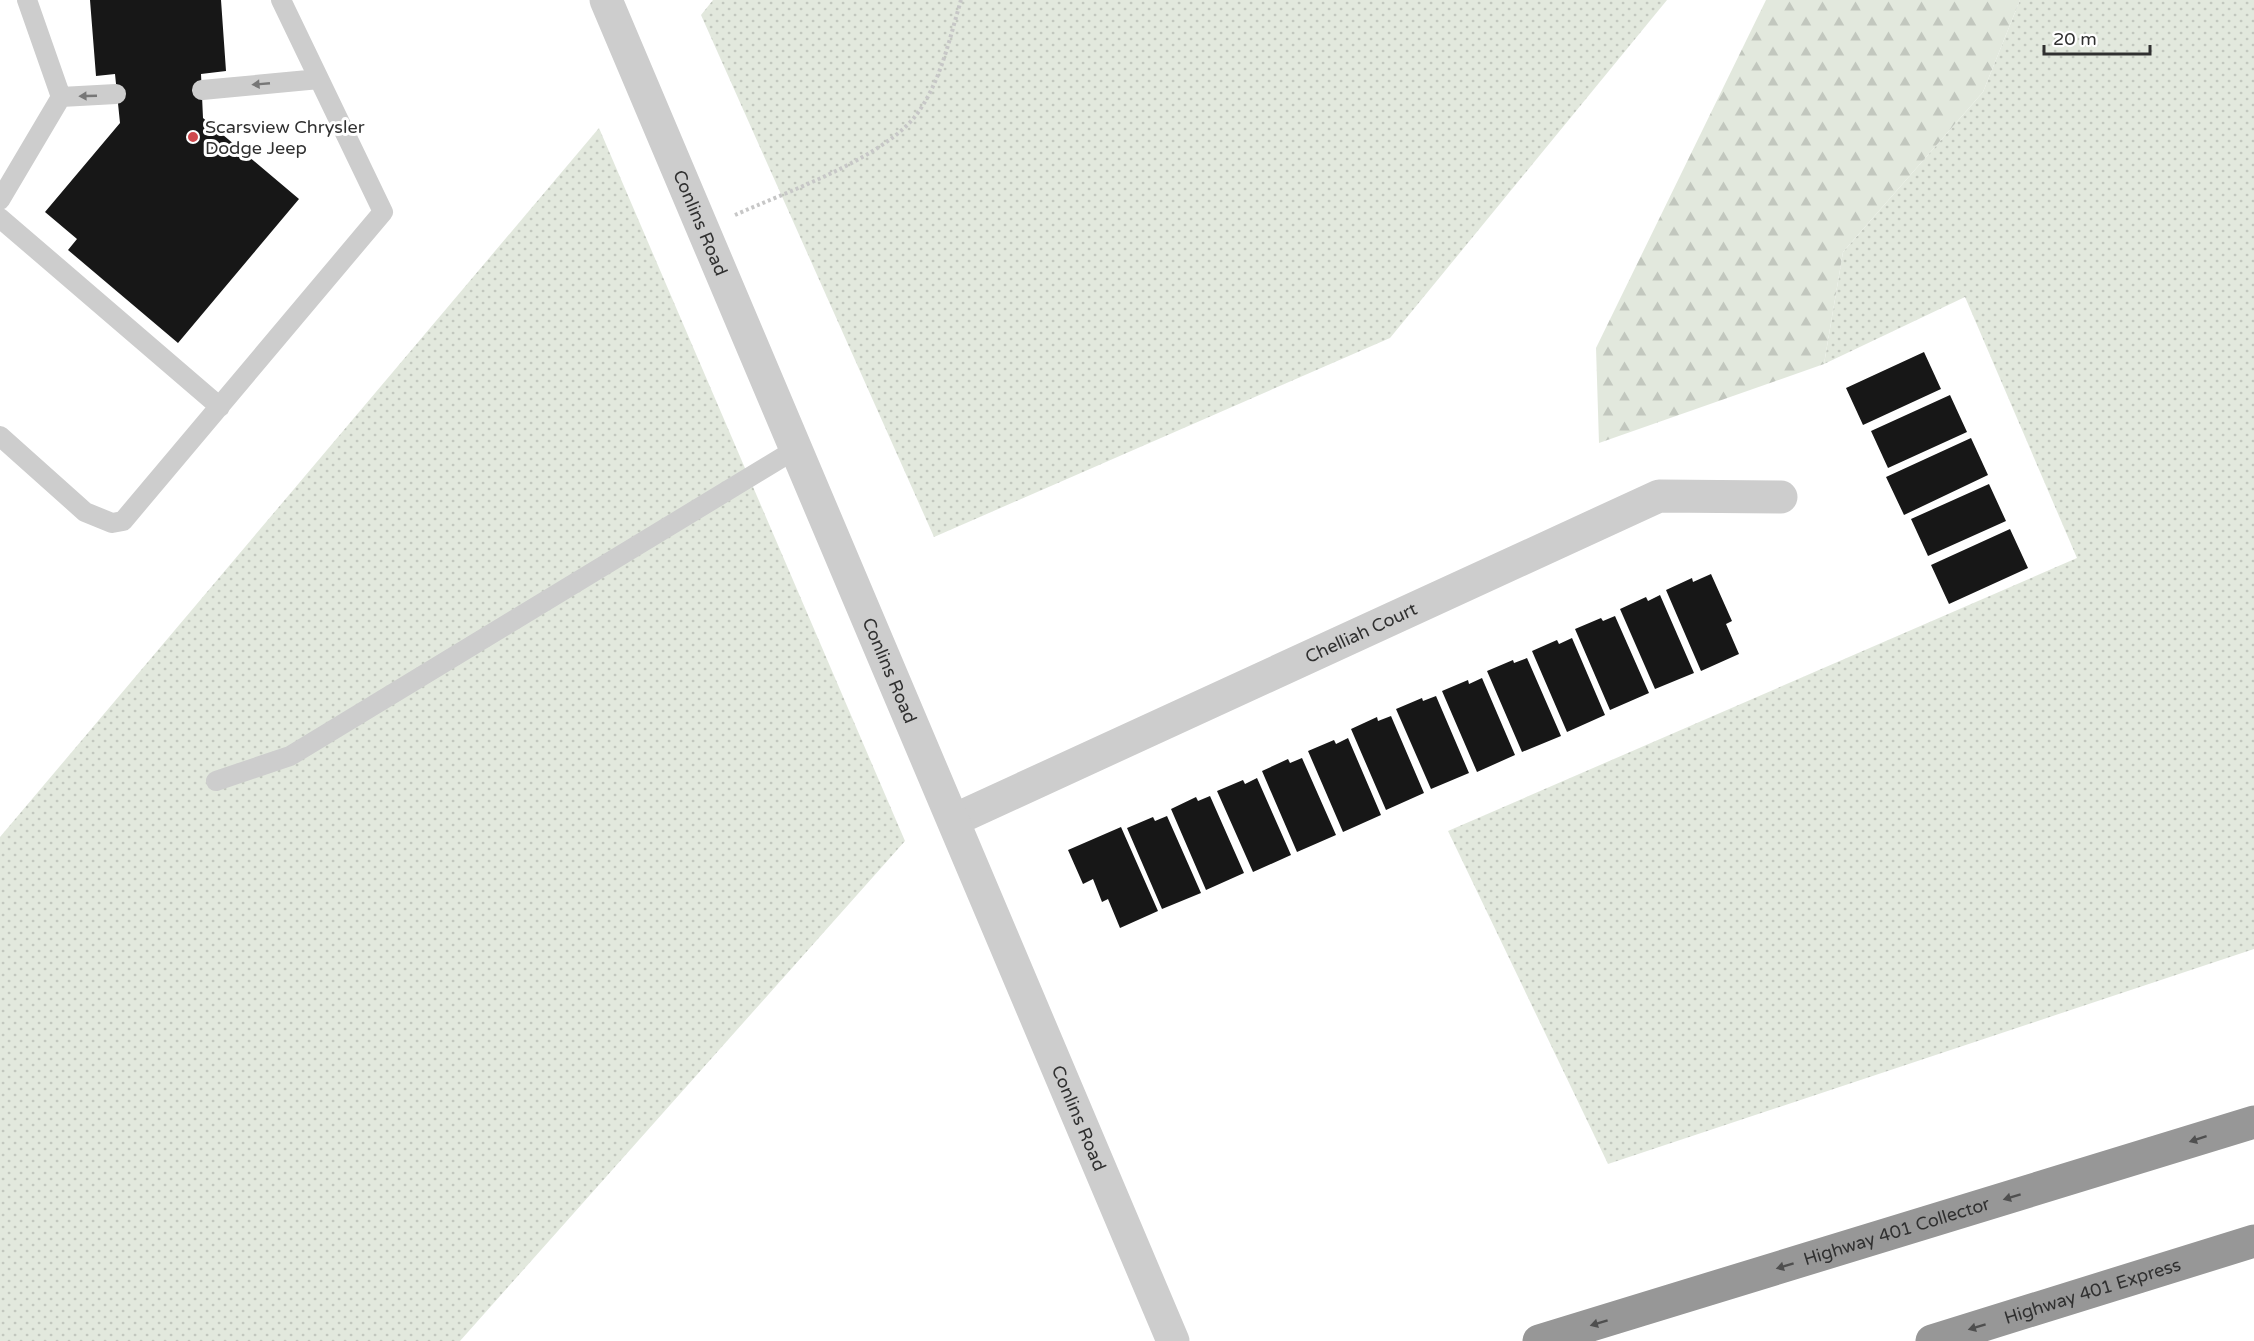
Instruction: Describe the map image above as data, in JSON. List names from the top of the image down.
{
  "streets": {
    "highway": ["Highway 401 Collector", "Highway 401 Express"],
    "street": ["Conlins Road", "Chelliah Court"]
  },
  "crossings": [
    ["Conlins Road", "Chelliah Court"]
  ],
  "one_way": ["Highway 401 Collector", "Highway 401 Express"],
  "places": ["Scarsview Chrysler Dodge Jeep"],
  "scale_bar": "20 m"
}
